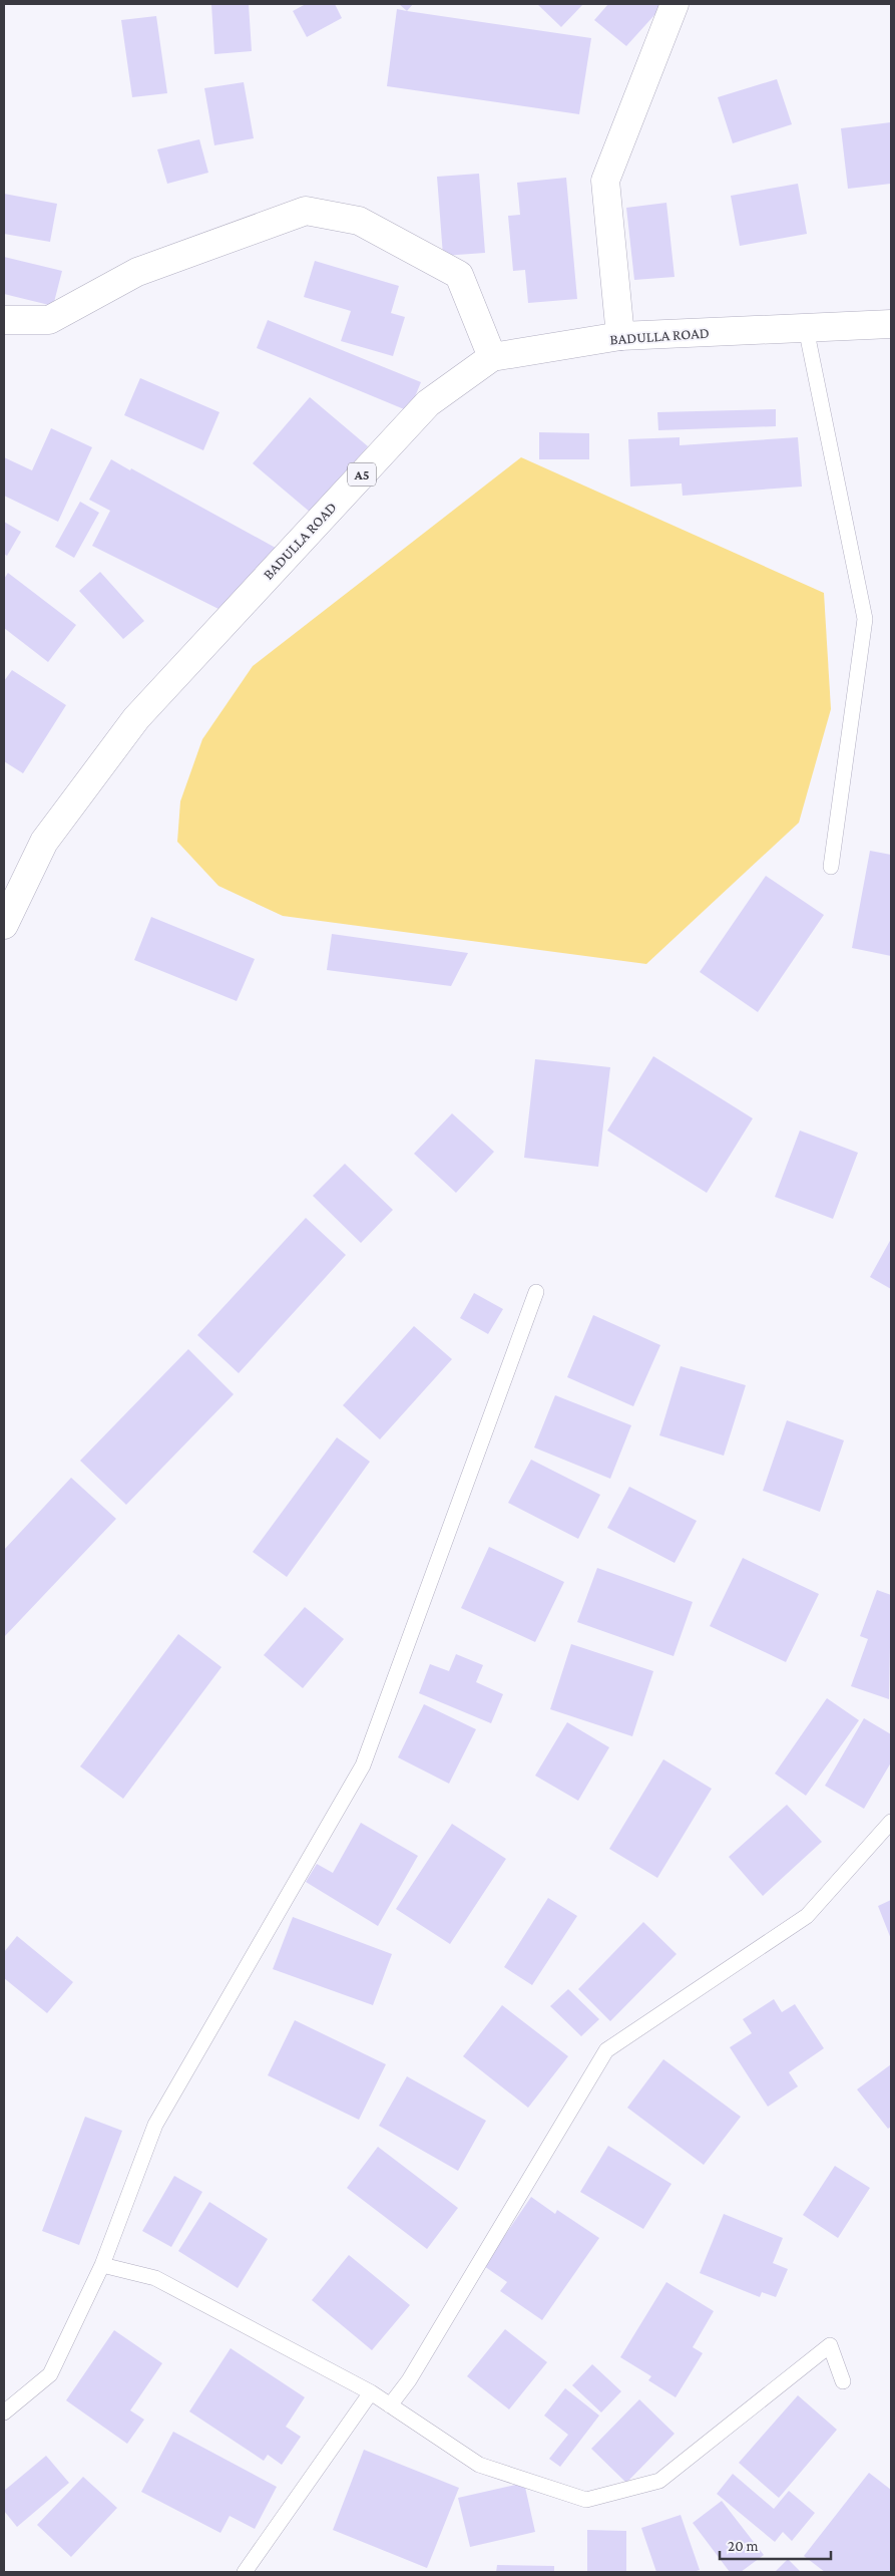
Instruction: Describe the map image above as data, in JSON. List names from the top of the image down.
{
  "streets": {
    "main road": ["BADULLA ROAD", "A5"]
  },
  "scale_bar": "20 m"
}
